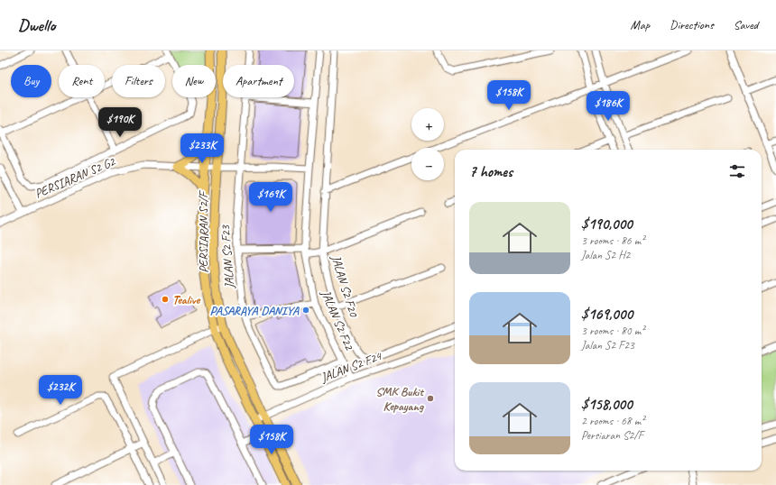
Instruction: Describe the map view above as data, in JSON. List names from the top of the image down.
{
  "streets": {
    "main road": ["PERSIARAN S2/F"],
    "street": [
      "PERSIARAN S2 G2",
      "JALAN S2 F23",
      "JALAN S2 F20",
      "JALAN S2 F22",
      "JALAN S2 F24"
    ]
  },
  "crossings": [
    ["PERSIARAN S2 G2", "PERSIARAN S2/F"],
    ["PERSIARAN S2 G2", "JALAN S2 F23"],
    ["PERSIARAN S2 G2", "JALAN S2 F22"],
    ["PERSIARAN S2/F", "JALAN S2 F24"],
    ["JALAN S2 F23", "JALAN S2 F22"],
    ["JALAN S2 F22", "JALAN S2 F24"]
  ],
  "places": ["Tealive", "PASARAYA DANIYA", "SMK Bukit Kepayang"],
  "page": {
    "header": "Dwello",
    "nav": ["Map", "Directions", "Saved"],
    "chip": [
      "Buy",
      "Rent",
      "Filters",
      "New",
      "Apartment"
    ],
    "price": [
      "$158K",
      "$186K",
      "$190K",
      "$233K",
      "$169K",
      "$232K",
      "$158K"
    ],
    "map_buttons": ["+", "−"],
    "heading": "7 homes",
    "list": [
      {
        "name": "$190,000",
        "note": "3 rooms · 86 m² · Jalan S2 H2"
      },
      {
        "name": "$169,000",
        "note": "3 rooms · 80 m² · Jalan S2 F23"
      },
      {
        "name": "$158,000",
        "note": "2 rooms · 68 m² · Persiaran S2/F"
      }
    ]
  }
}
